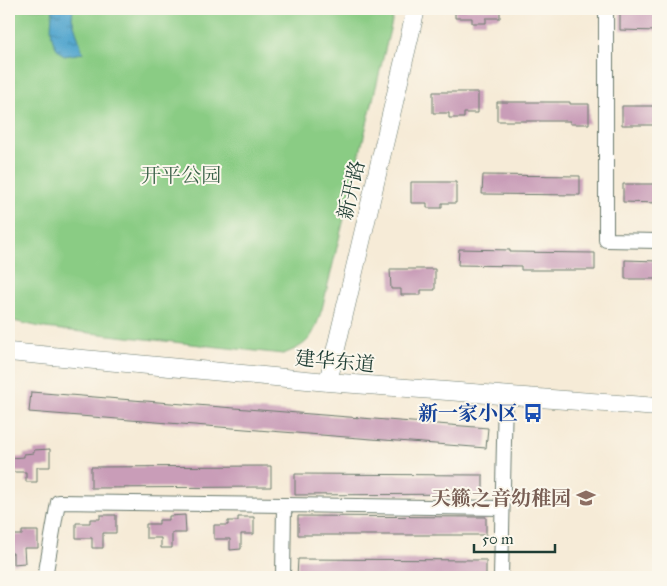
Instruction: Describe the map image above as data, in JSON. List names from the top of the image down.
{
  "streets": {
    "main road": ["新开路", "建华东道"]
  },
  "crossings": [
    ["新开路", "建华东道"]
  ],
  "parks": ["开平公园"],
  "places": {
    "bus stop": ["新一家小区"],
    "school or university": ["天籁之音幼稚园"]
  },
  "scale_bar": "50 m"
}
